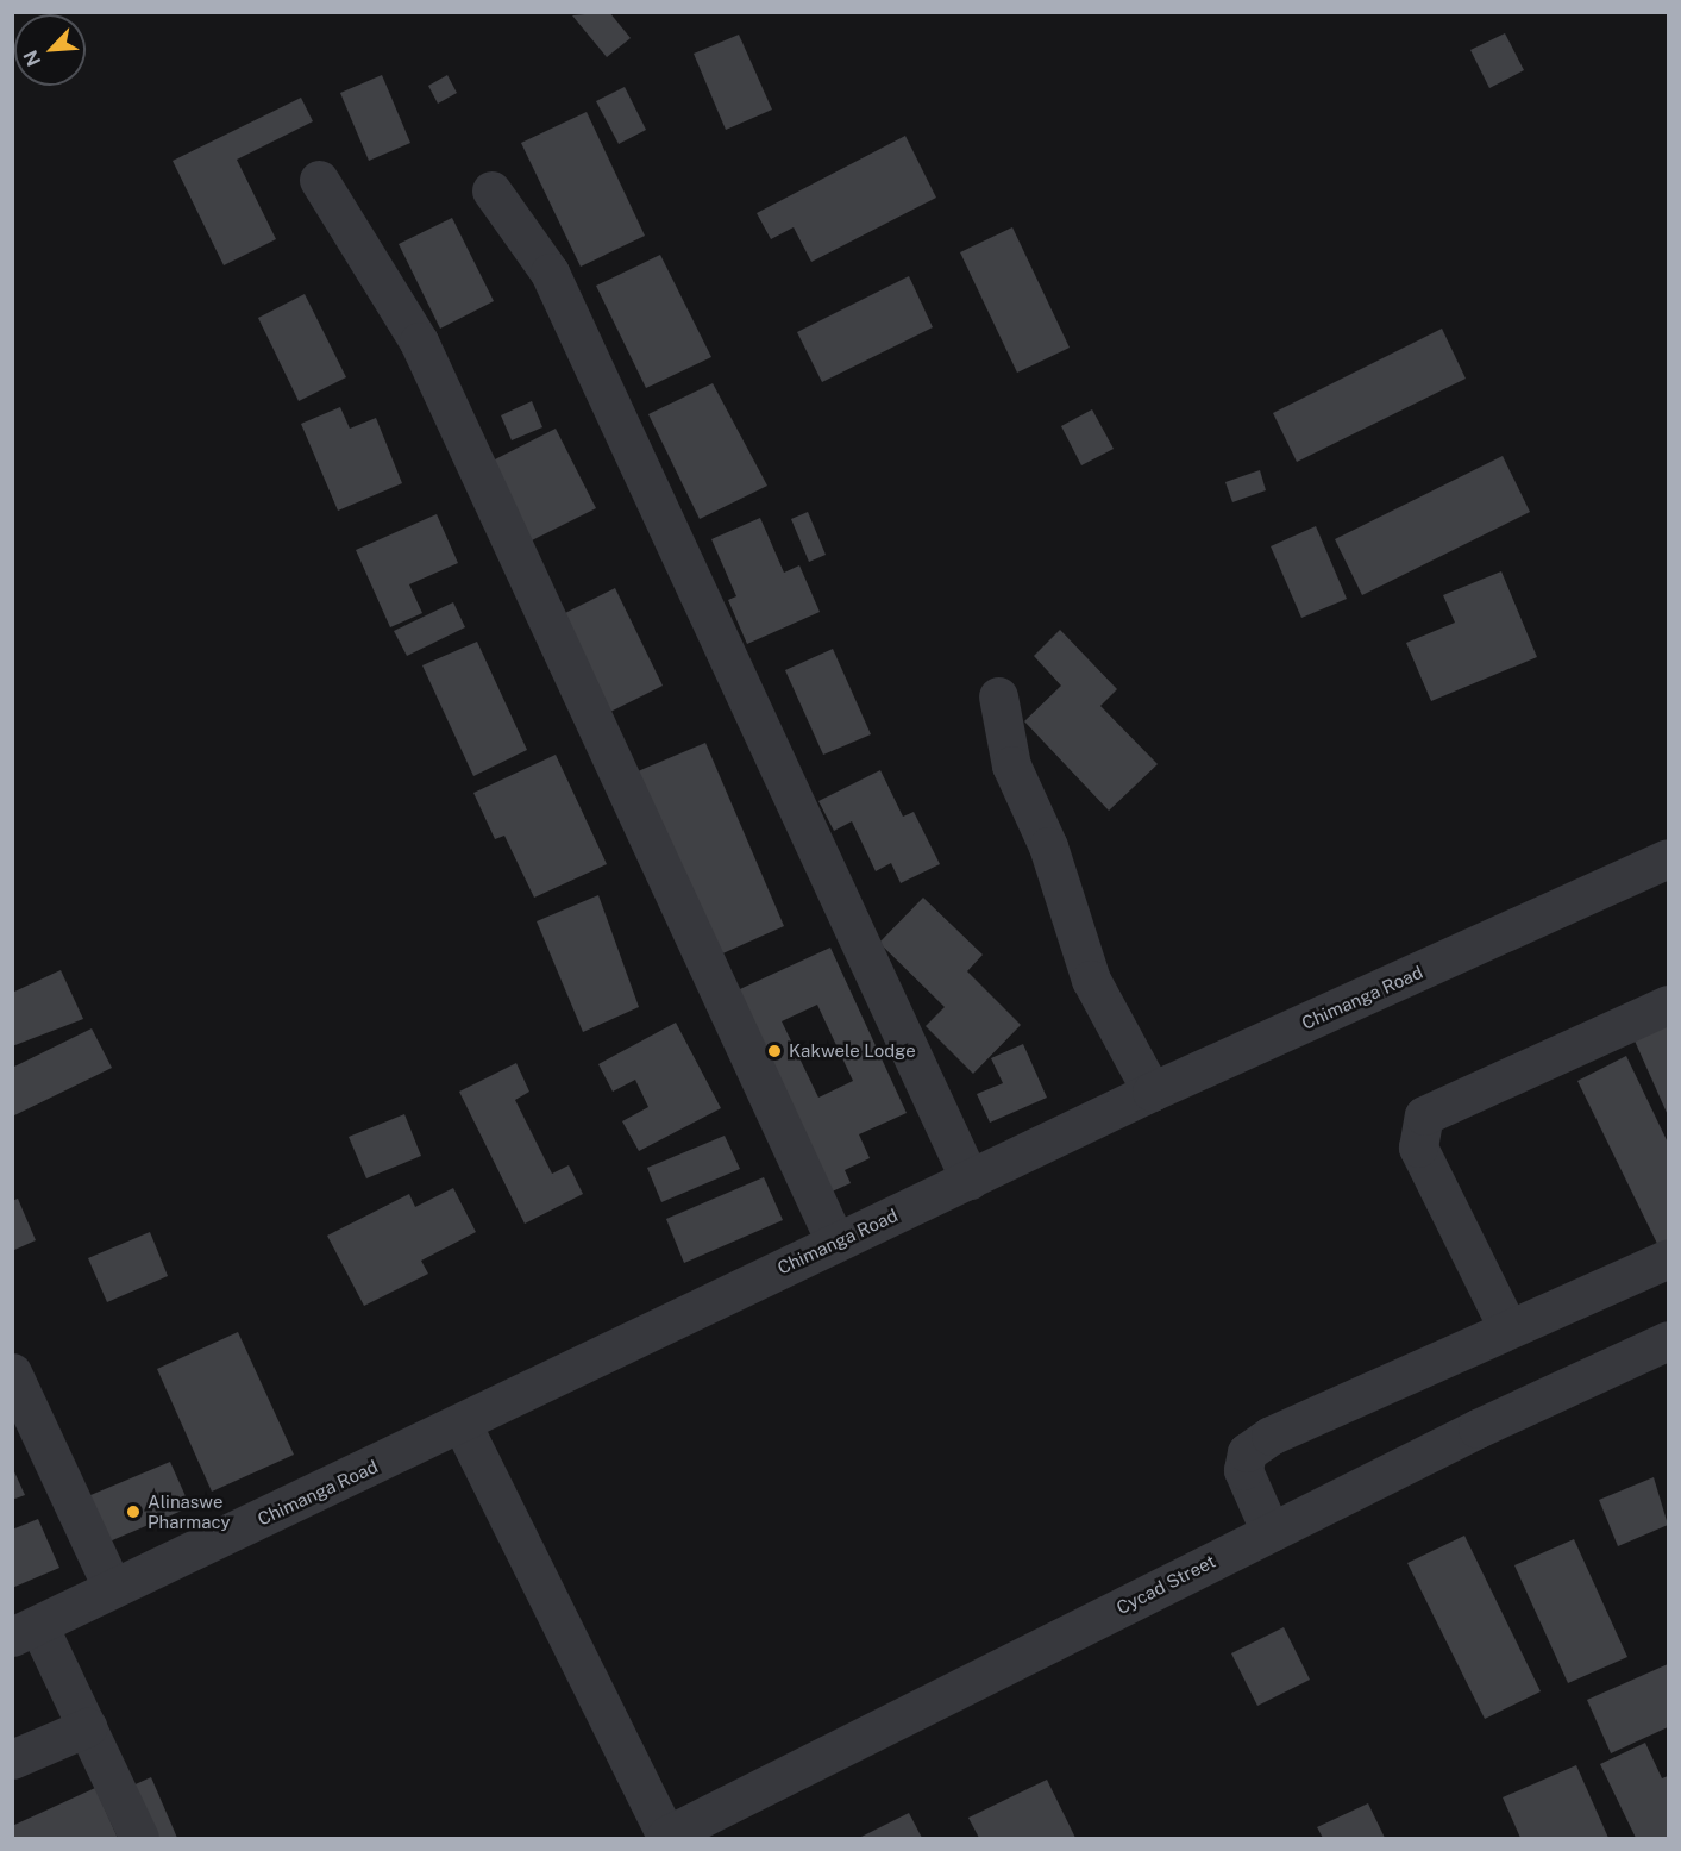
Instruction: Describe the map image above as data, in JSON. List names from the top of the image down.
{
  "streets": {
    "street": ["Chimanga Road", "Cycad Street"]
  },
  "places": ["Kakwele Lodge", "Alinaswe Pharmacy"],
  "north": "bottom left"
}
